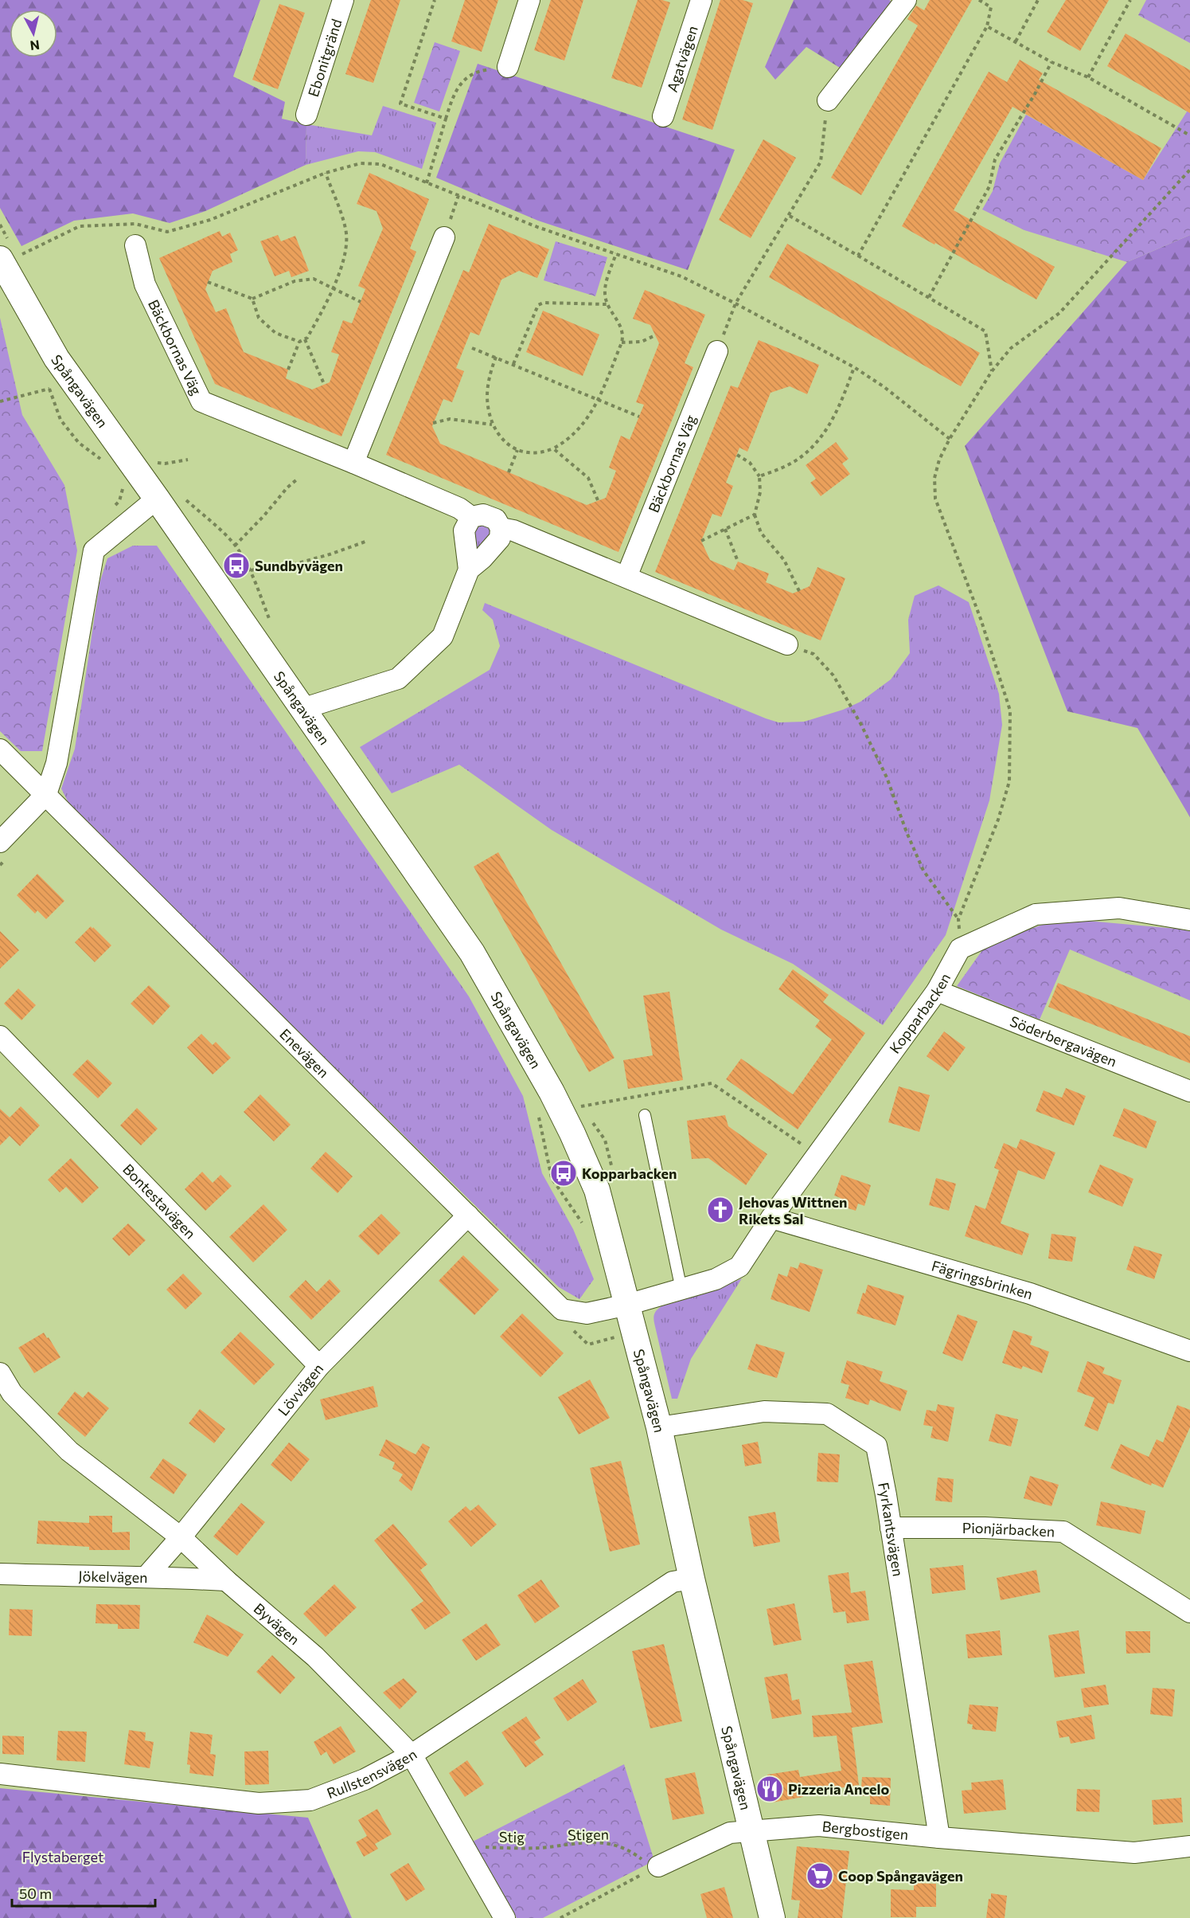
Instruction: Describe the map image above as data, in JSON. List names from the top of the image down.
{
  "streets": {
    "street": [
      "Ebonitgränd",
      "Agatvägen",
      "Bäckbornas Väg",
      "Spångavägen",
      "Kopparbacken",
      "Söderbergavägen",
      "Enevägen",
      "Bontestavägen",
      "Fägringsbrinken",
      "Lövvägen",
      "Fyrkantsvägen",
      "Pionjärbacken",
      "Jökelvägen",
      "Byvägen",
      "Rullstensvägen",
      "Bergbostigen"
    ],
    "path": ["Stigen", "Stig"]
  },
  "crossings": [
    ["Spångavägen", "Kopparbacken"],
    ["Spångavägen", "Enevägen"],
    ["Spångavägen", "Fyrkantsvägen"],
    ["Spångavägen", "Rullstensvägen"],
    ["Spångavägen", "Bergbostigen"],
    ["Kopparbacken", "Söderbergavägen"],
    ["Kopparbacken", "Enevägen"],
    ["Kopparbacken", "Fägringsbrinken"],
    ["Enevägen", "Lövvägen"],
    ["Bontestavägen", "Lövvägen"],
    ["Lövvägen", "Jökelvägen"],
    ["Lövvägen", "Byvägen"],
    ["Fyrkantsvägen", "Pionjärbacken"],
    ["Fyrkantsvägen", "Bergbostigen"],
    ["Jökelvägen", "Byvägen"],
    ["Byvägen", "Rullstensvägen"],
    ["Bergbostigen", "Stigen"],
    ["Stigen", "Stig"]
  ],
  "parks": ["Flystaberget"],
  "places": {
    "bus stop": ["Sundbyvägen", "Kopparbacken"],
    "church": ["Jehovas Wittnen Rikets Sal"],
    "restaurant": ["Pizzeria Ancelo"],
    "supermarket": ["Coop Spångavägen"]
  },
  "scale_bar": "50 m",
  "north": "bottom"
}
